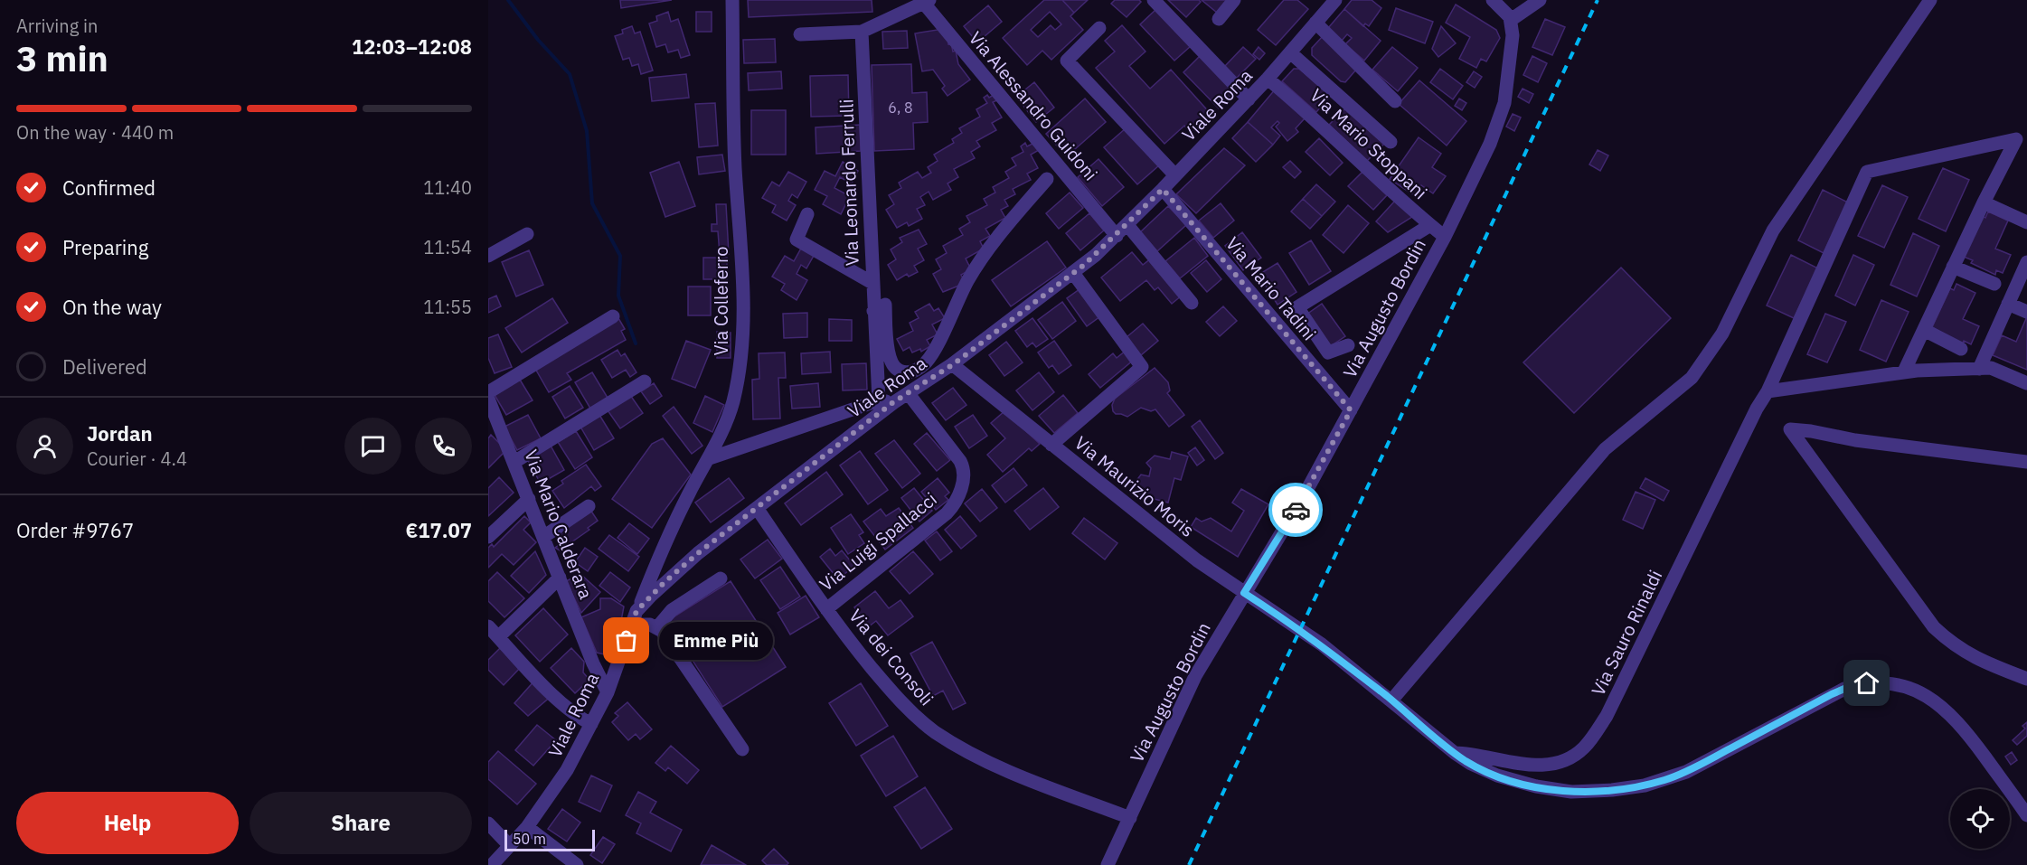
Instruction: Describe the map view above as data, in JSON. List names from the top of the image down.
{
  "streets": {
    "street": [
      "Viale Roma",
      "Via Alessandro Guidoni",
      "Via Mario Stoppani",
      "Via Leonardo Ferrulli",
      "Via Mario Tadini",
      "Via Colleferro",
      "Via Augusto Bordin",
      "Via Maurizio Moris",
      "Via Mario Calderara",
      "Via Luigi Spallacci",
      "Via Sauro Rinaldi",
      "Via dei Consoli"
    ]
  },
  "crossings": [
    ["Viale Roma", "Via Alessandro Guidoni"],
    ["Viale Roma", "Via Mario Stoppani"],
    ["Viale Roma", "Via Mario Tadini"],
    ["Viale Roma", "Via Colleferro"],
    ["Viale Roma", "Via Maurizio Moris"],
    ["Viale Roma", "Via Mario Calderara"],
    ["Viale Roma", "Via Luigi Spallacci"],
    ["Viale Roma", "Via dei Consoli"],
    ["Via Mario Stoppani", "Via Augusto Bordin"],
    ["Via Mario Tadini", "Via Augusto Bordin"],
    ["Via Augusto Bordin", "Via Maurizio Moris"],
    ["Via Augusto Bordin", "Via dei Consoli"],
    ["Via Maurizio Moris", "Via Sauro Rinaldi"],
    ["Via Luigi Spallacci", "Via dei Consoli"]
  ],
  "places": ["Emme Più"],
  "house_numbers": ["6, 8"],
  "scale_bar": "50 m",
  "page": {
    "heading": ["3 min", "Arriving in", "12:03–12:08"],
    "panel": [
      "Jordan",
      "Courier · 4.4",
      "Order #9767",
      "€17.07"
    ],
    "bar": "On the way · 440 m",
    "list": [
      ["Confirmed", "11:40"],
      ["Preparing", "11:54"],
      ["On the way", "11:55"],
      "Delivered"
    ],
    "bubble": "Emme Più",
    "buttons": ["Help", "Share"],
    "scale": "50 m"
  }
}
